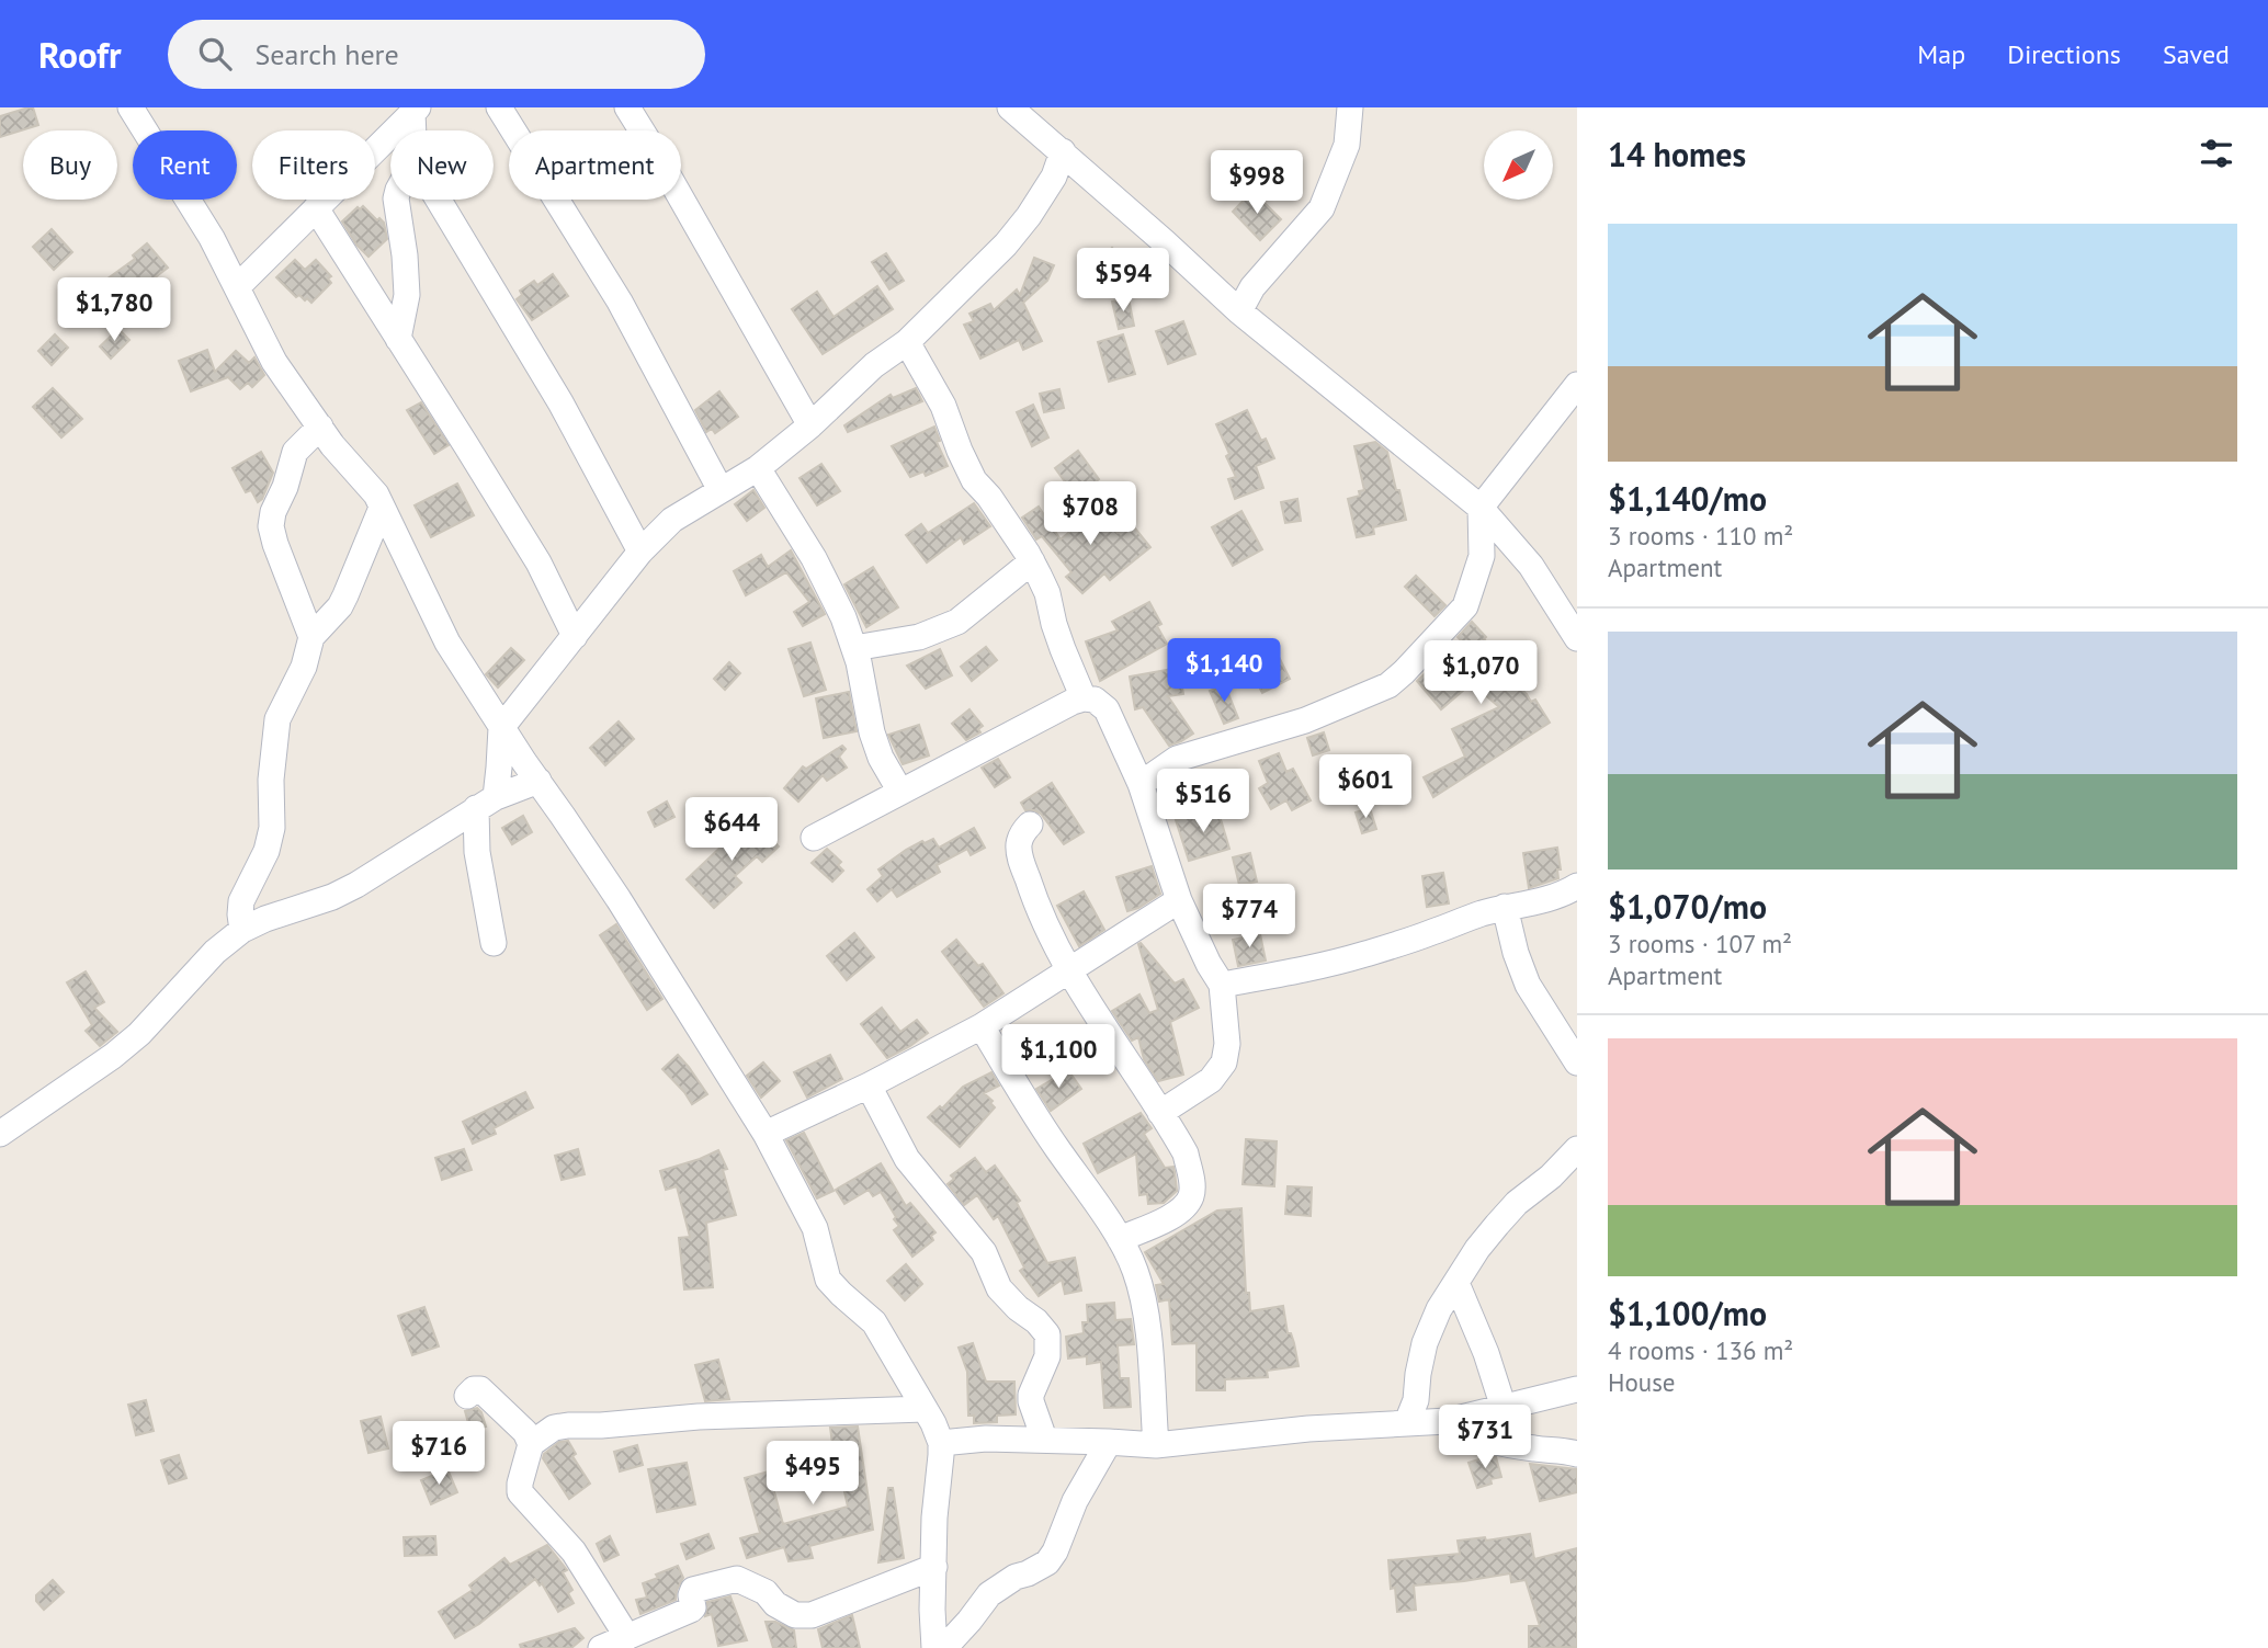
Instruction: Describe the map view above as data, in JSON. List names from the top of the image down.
{
  "north": "bottom left",
  "page": {
    "header": "Roofr",
    "search": "Search here",
    "nav": ["Map", "Directions", "Saved"],
    "heading": "14 homes",
    "chip": [
      "Buy",
      "Rent",
      "Filters",
      "New",
      "Apartment"
    ],
    "price": [
      "$998",
      "$594",
      "$1,780",
      "$708",
      "$1,140",
      "$1,070",
      "$601",
      "$516",
      "$644",
      "$774",
      "$1,100",
      "$731",
      "$716",
      "$495"
    ],
    "list": [
      {
        "name": "$1,140/mo",
        "note": "3 rooms · 110 m² · Apartment"
      },
      {
        "name": "$1,070/mo",
        "note": "3 rooms · 107 m² · Apartment"
      },
      {
        "name": "$1,100/mo",
        "note": "4 rooms · 136 m² · House"
      }
    ]
  }
}
